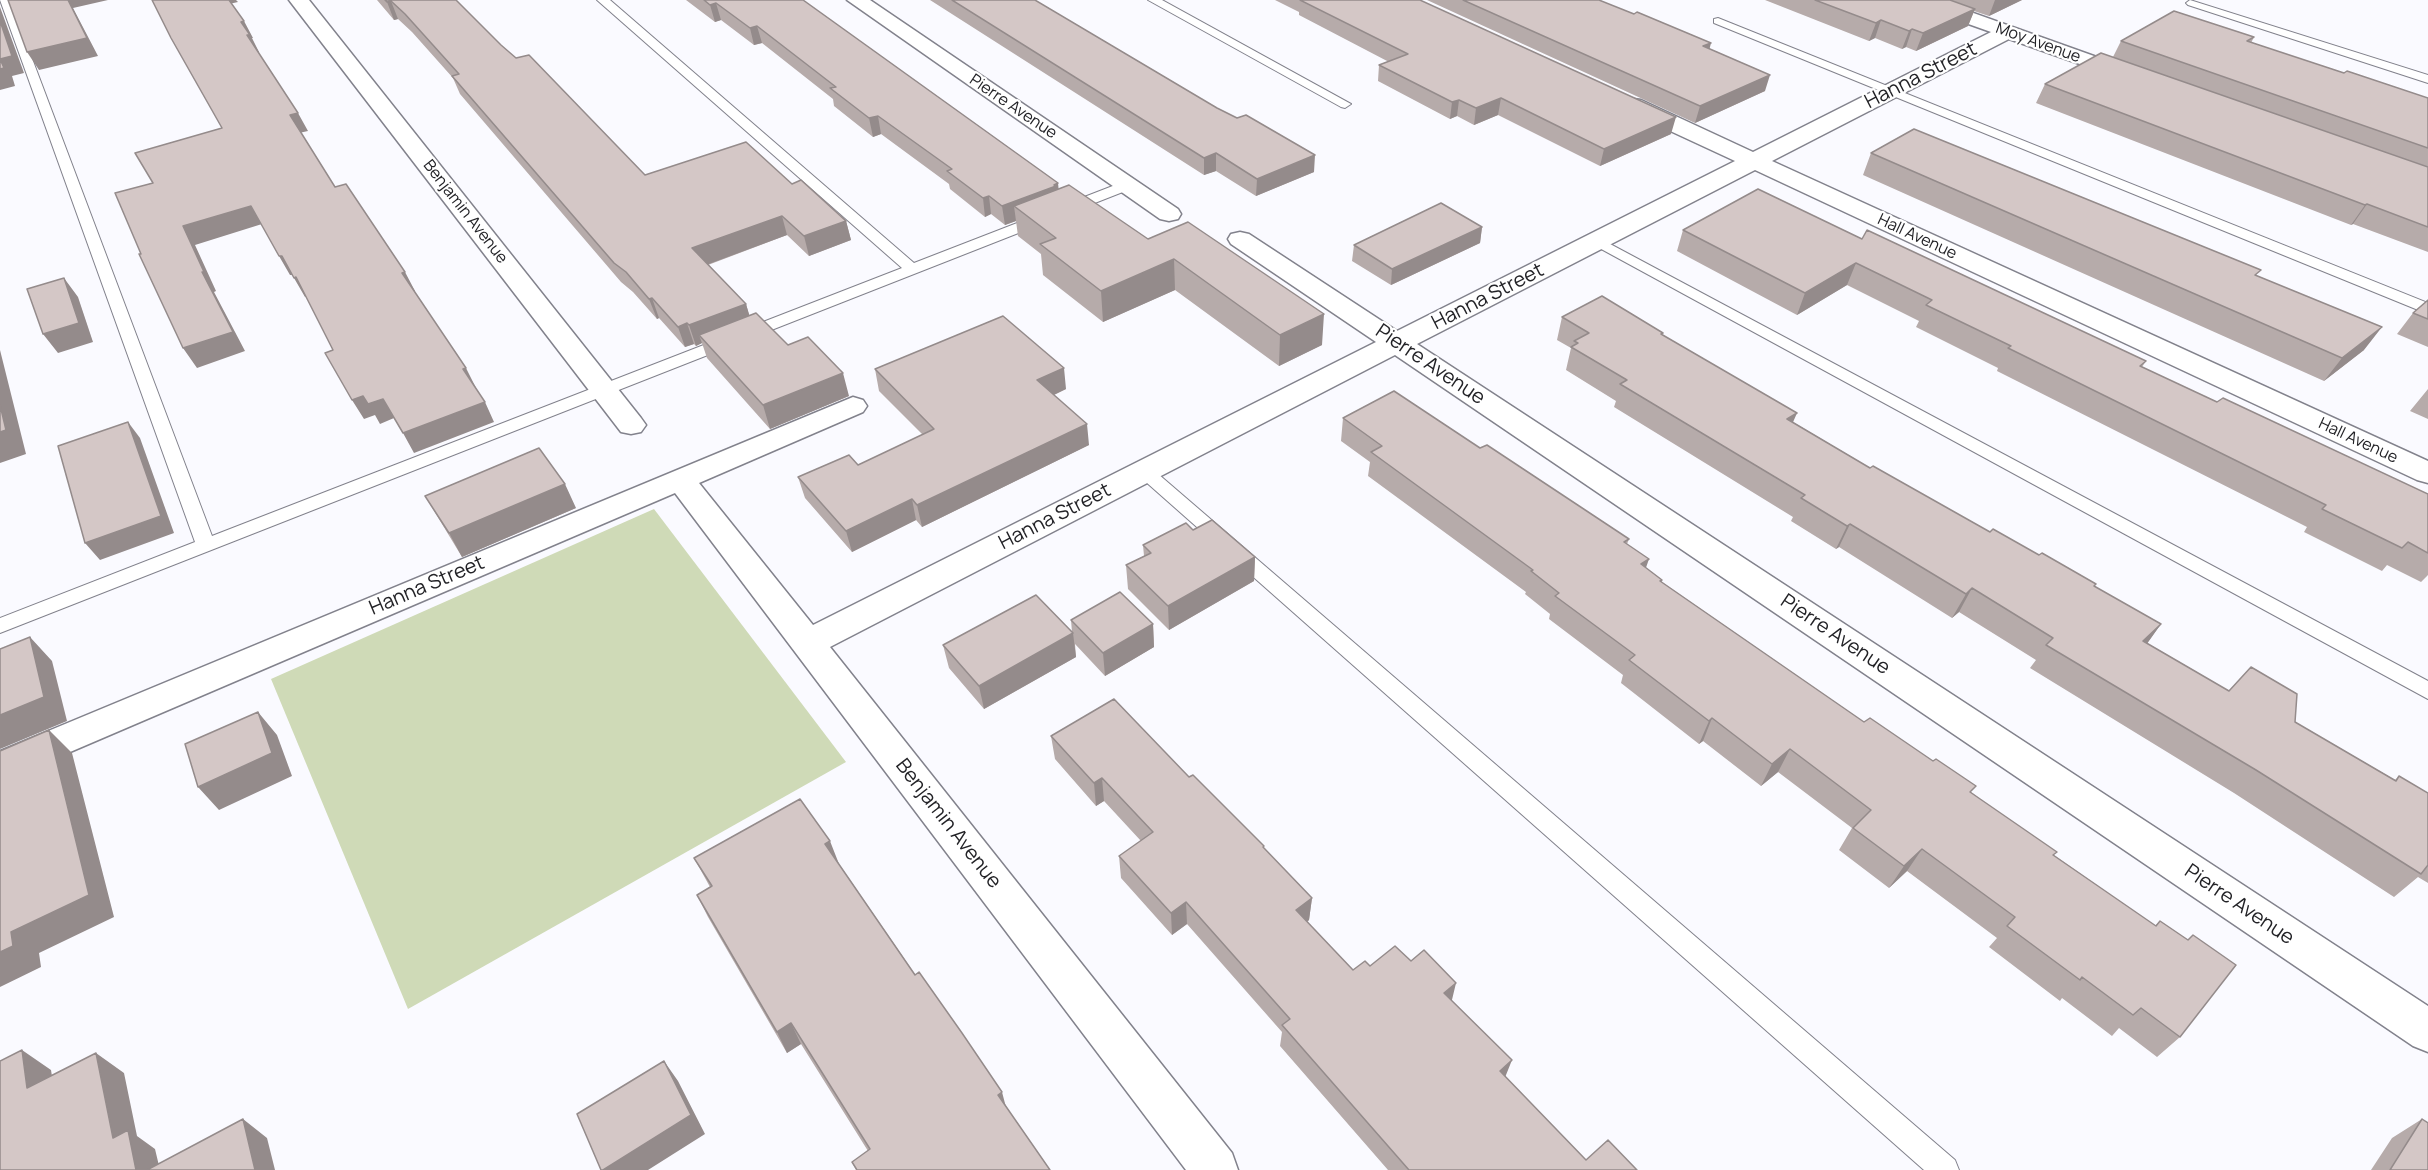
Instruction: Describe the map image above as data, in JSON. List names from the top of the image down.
{
  "streets": {
    "street": [
      "Moy Avenue",
      "Hanna Street",
      "Pierre Avenue",
      "Benjamin Avenue",
      "Hall Avenue"
    ]
  },
  "crossings": [
    ["Moy Avenue", "Hanna Street"],
    ["Hanna Street", "Pierre Avenue"],
    ["Hanna Street", "Benjamin Avenue"],
    ["Hanna Street", "Hall Avenue"]
  ]
}
